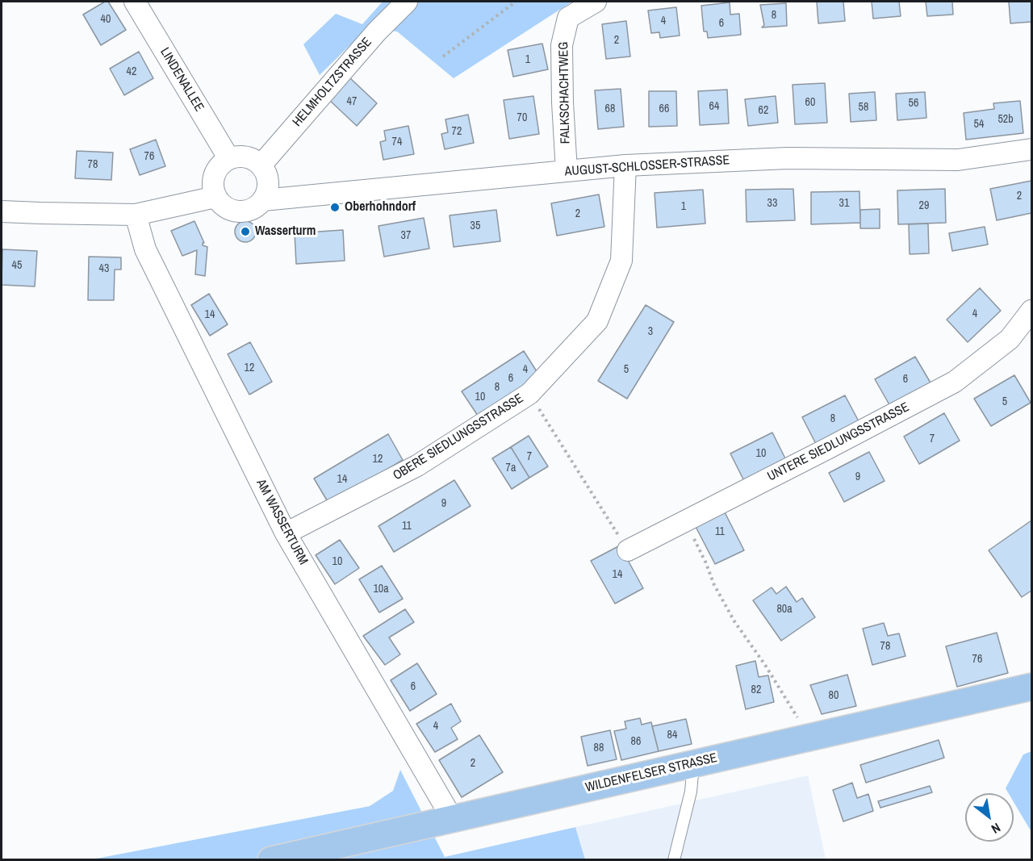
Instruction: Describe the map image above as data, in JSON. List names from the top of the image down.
{
  "streets": {
    "main road": ["WILDENFELSER STRASSE"],
    "street": [
      "LINDENALLEE",
      "HELMHOLTZSTRASSE",
      "FALKSCHACHTWEG",
      "AUGUST-SCHLOSSER-STRASSE",
      "OBERE SIEDLUNGSSTRASSE",
      "UNTERE SIEDLUNGSSTRASSE",
      "AM WASSERTURM"
    ]
  },
  "crossings": [
    ["LINDENALLEE", "HELMHOLTZSTRASSE"],
    ["LINDENALLEE", "AUGUST-SCHLOSSER-STRASSE"],
    ["HELMHOLTZSTRASSE", "AUGUST-SCHLOSSER-STRASSE"],
    ["FALKSCHACHTWEG", "AUGUST-SCHLOSSER-STRASSE"],
    ["AUGUST-SCHLOSSER-STRASSE", "OBERE SIEDLUNGSSTRASSE"],
    ["OBERE SIEDLUNGSSTRASSE", "AM WASSERTURM"],
    ["AM WASSERTURM", "WILDENFELSER STRASSE"]
  ],
  "places": ["Oberhohndorf", "Wasserturm"],
  "house_numbers": [
    "8",
    "40",
    "4",
    "6",
    "2",
    "1",
    "42",
    "47",
    "60",
    "56",
    "64",
    "58",
    "68",
    "66",
    "62",
    "70",
    "52b",
    "54",
    "72",
    "74",
    "76",
    "78",
    "2",
    "33",
    "31",
    "29",
    "1",
    "2",
    "35",
    "37",
    "45",
    "43",
    "4",
    "14",
    "3",
    "12",
    "4",
    "5",
    "6",
    "6",
    "8",
    "10",
    "5",
    "8",
    "7",
    "10",
    "7",
    "12",
    "7a",
    "9",
    "14",
    "9",
    "11",
    "11",
    "10",
    "14",
    "10a",
    "80a",
    "78",
    "76",
    "6",
    "82",
    "80",
    "4",
    "84",
    "86",
    "88",
    "2"
  ],
  "north": "bottom right"
}
